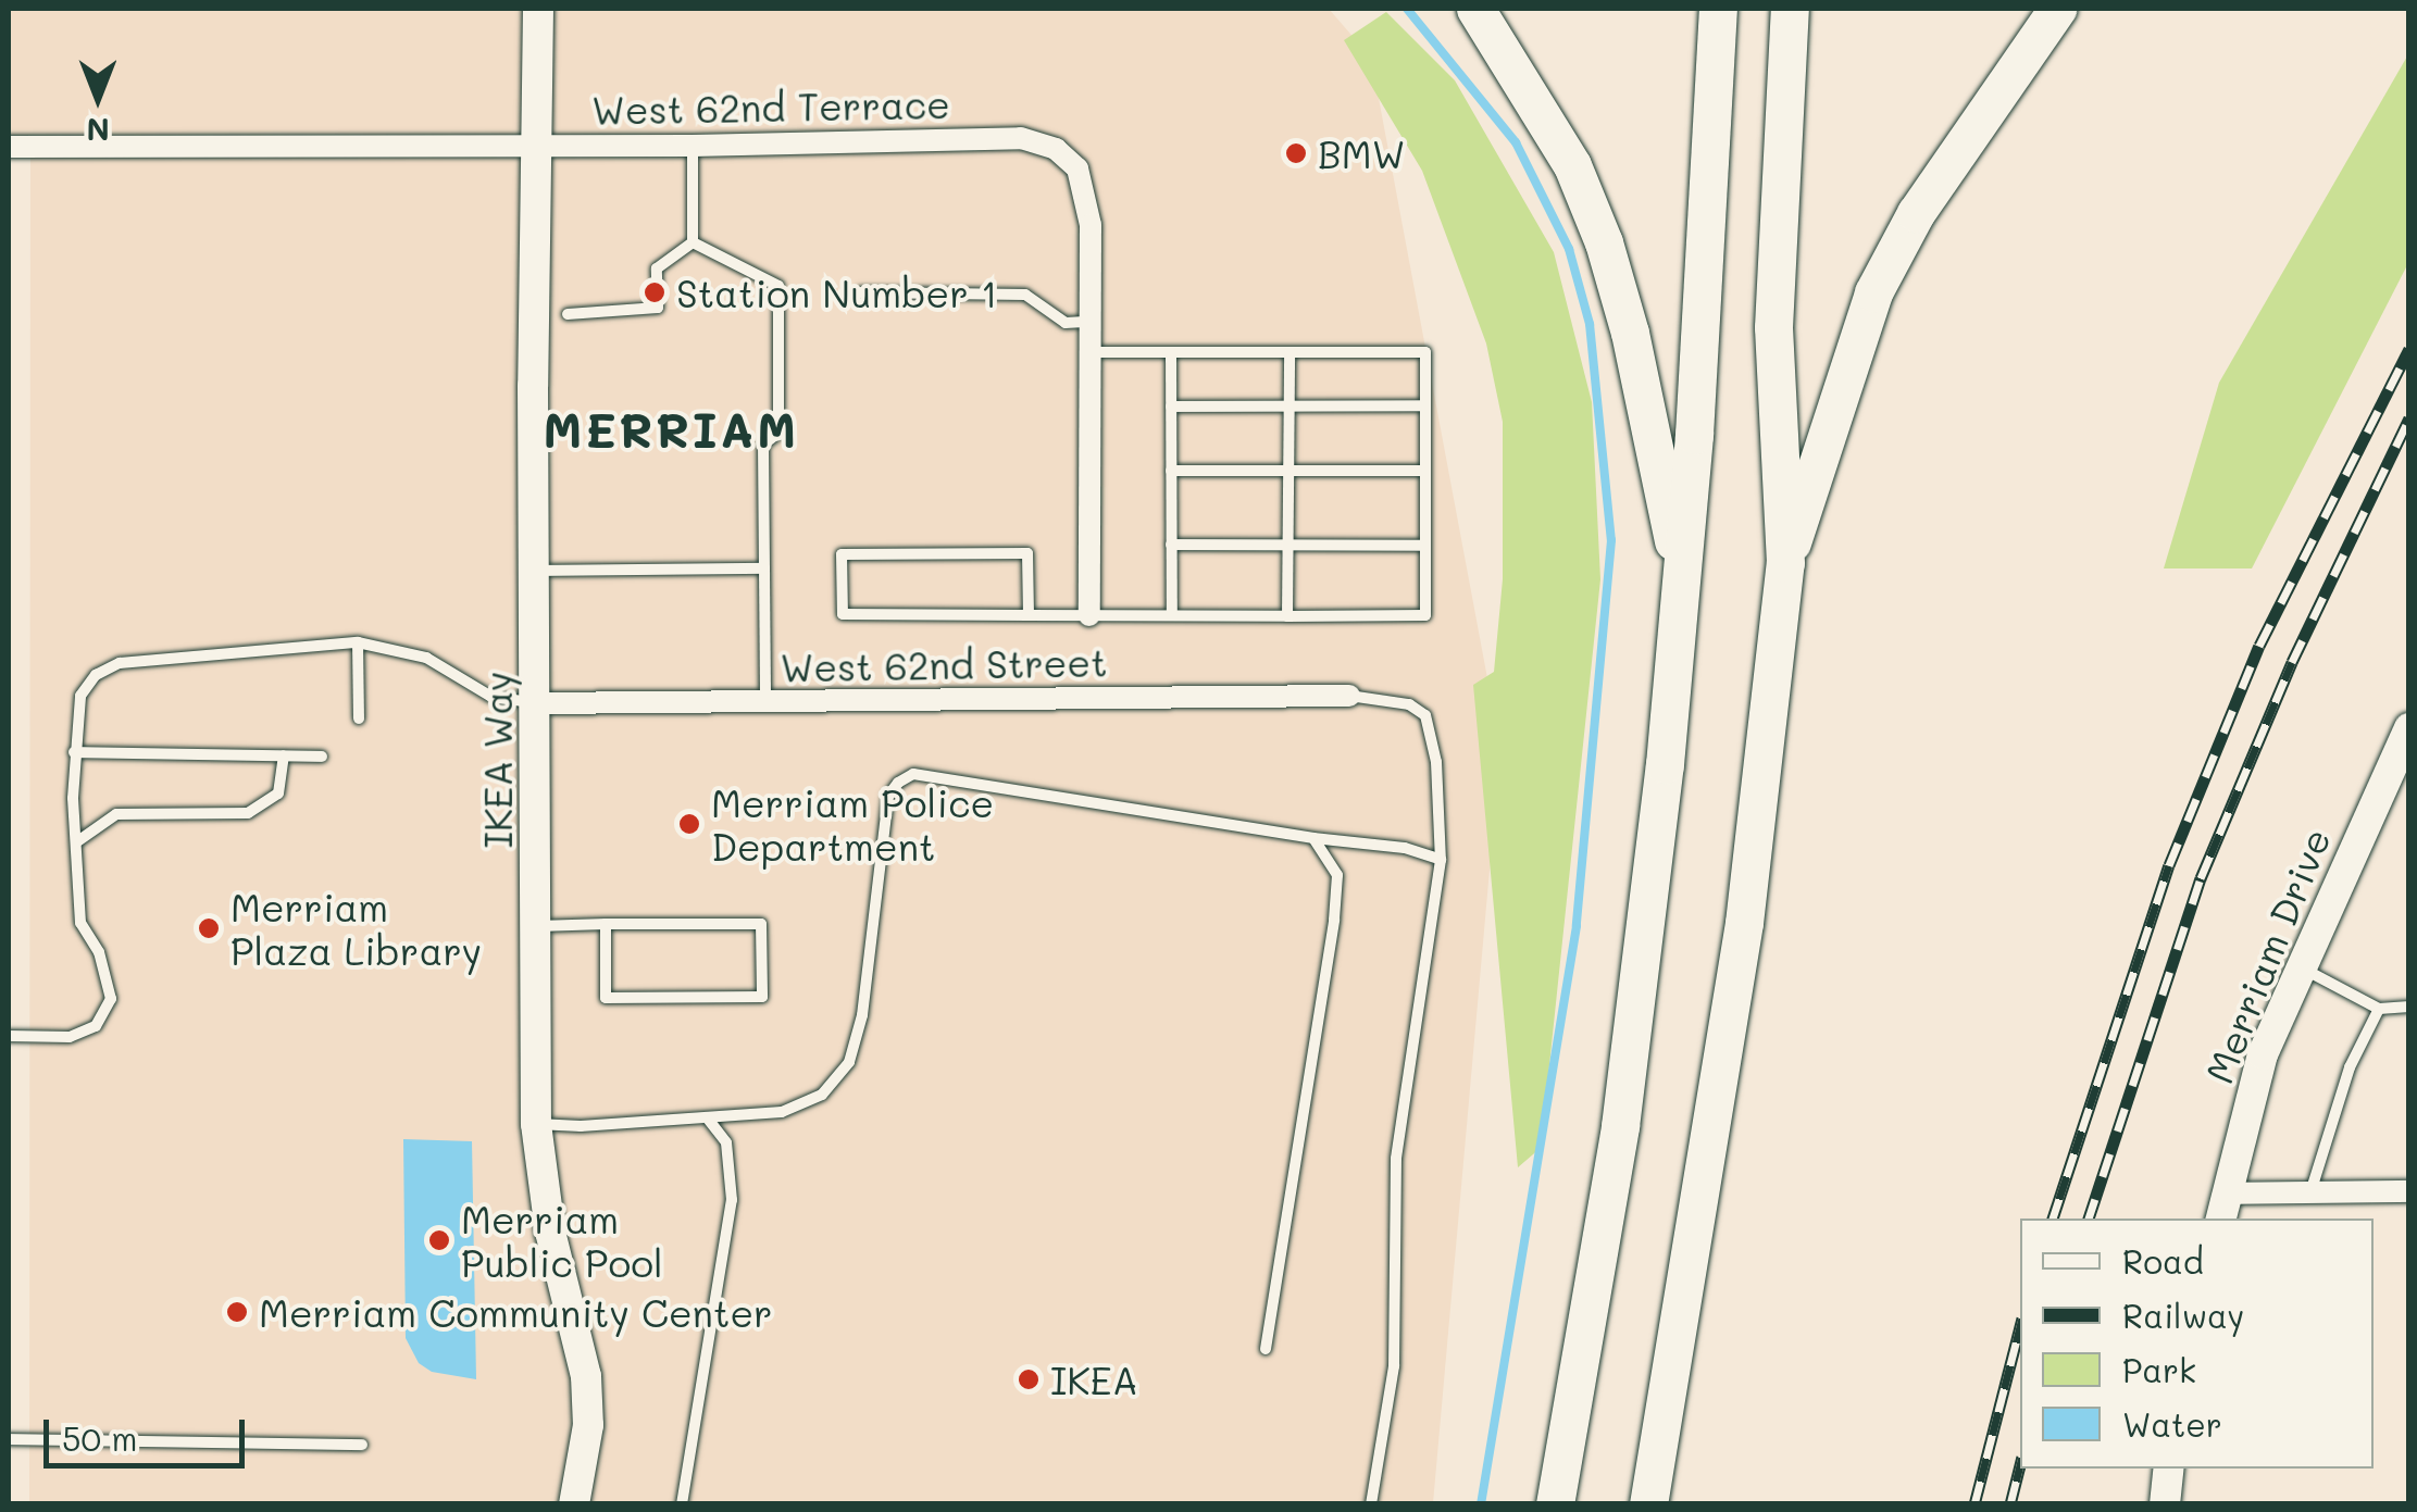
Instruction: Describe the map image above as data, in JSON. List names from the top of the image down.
{
  "streets": {
    "street": [
      "West 62nd Terrace",
      "West 62nd Street",
      "IKEA Way",
      "Merriam Drive"
    ]
  },
  "crossings": [
    ["West 62nd Terrace", "IKEA Way"],
    ["West 62nd Street", "IKEA Way"]
  ],
  "districts": ["MERRIAM"],
  "places": [
    "BMW",
    "Station Number 1",
    "Merriam Police Department",
    "Merriam Plaza Library",
    "Merriam Public Pool",
    "Merriam Community Center",
    "IKEA"
  ],
  "legend": [
    "Road",
    "Railway",
    "Park",
    "Water"
  ],
  "scale_bar": "50 m",
  "north": "bottom"
}
